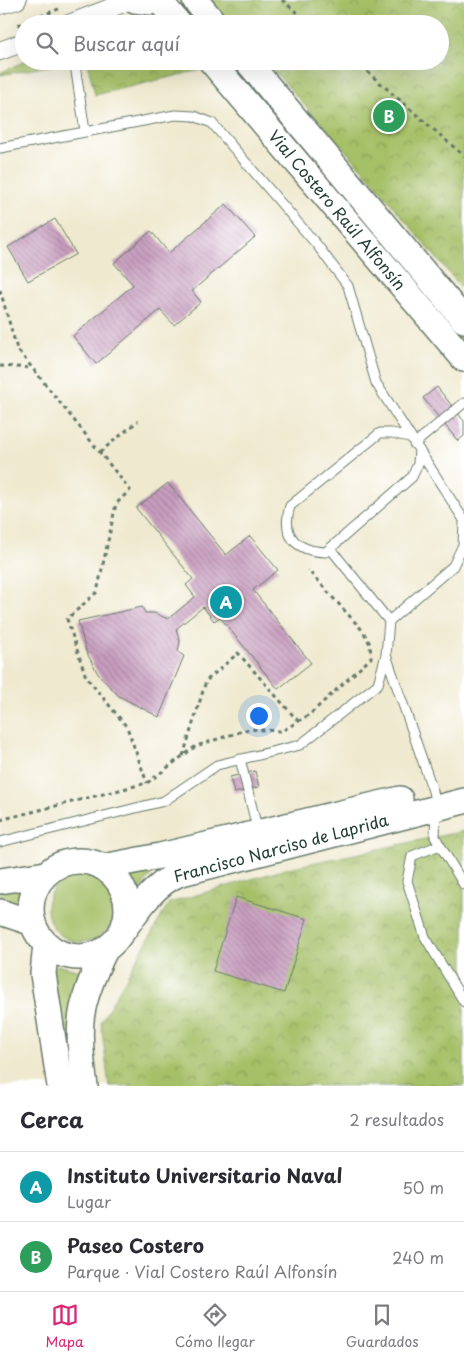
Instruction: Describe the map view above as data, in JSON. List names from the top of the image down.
{
  "streets": {
    "street": ["Vial Costero Raúl Alfonsín", "Francisco Narciso de Laprida"]
  },
  "page": {
    "search": "Buscar aquí",
    "pins": ["B", "A"],
    "heading": ["Cerca", "2 resultados"],
    "list": [
      {
        "mark": "A",
        "name": "Instituto Universitario Naval",
        "note": "Lugar",
        "value": "50 m"
      },
      {
        "mark": "B",
        "name": "Paseo Costero",
        "note": "Parque · Vial Costero Raúl Alfonsín",
        "value": "240 m"
      }
    ],
    "nav": ["Mapa", "Cómo llegar", "Guardados"]
  }
}
